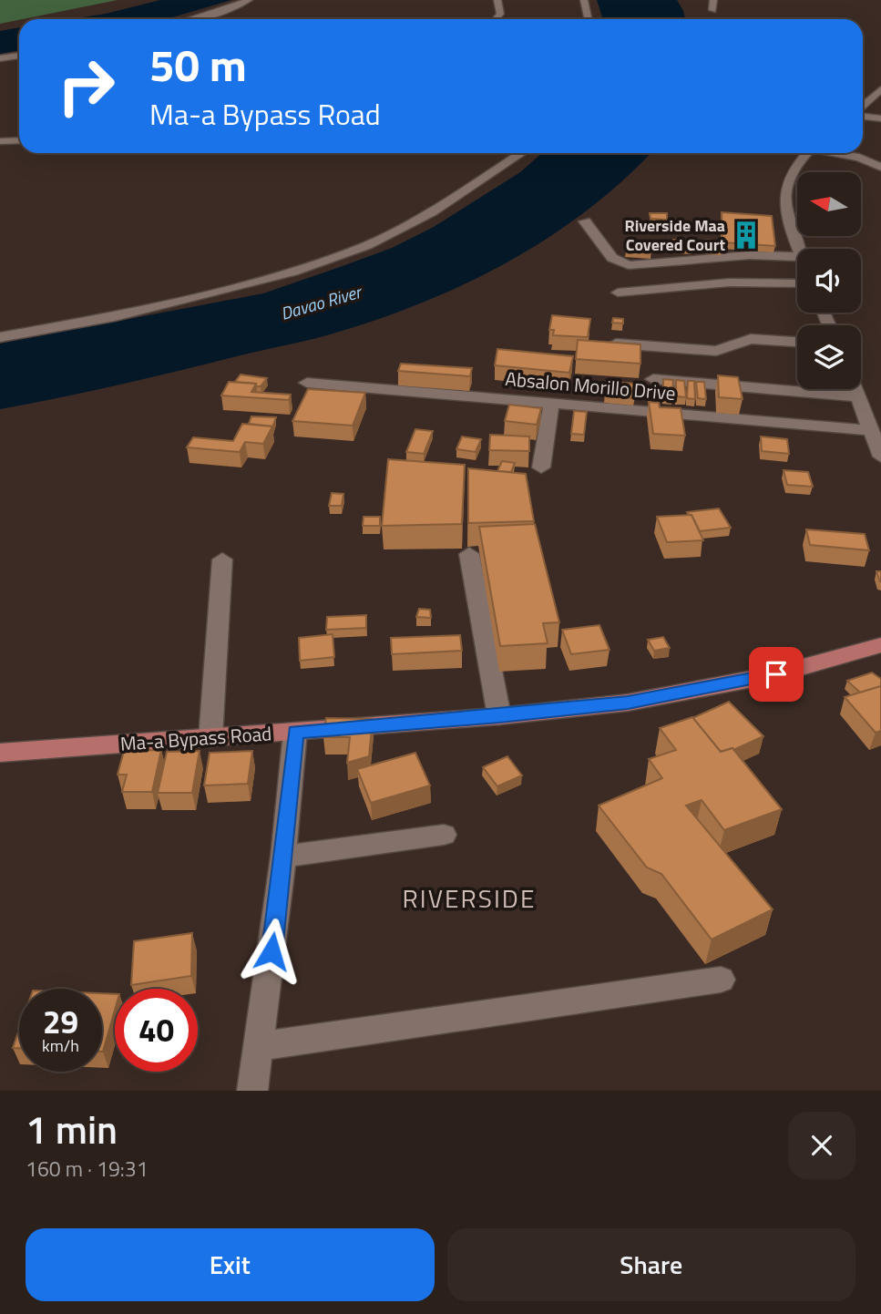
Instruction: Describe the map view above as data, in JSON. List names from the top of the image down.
{
  "streets": {
    "main road": ["Ma-a Bypass Road"],
    "street": ["Absalon Morillo Drive"]
  },
  "districts": ["RIVERSIDE"],
  "water": ["Davao River"],
  "places": {
    "building": ["Riverside Maa Covered Court"]
  },
  "north": "left",
  "page": {
    "turn": ["50 m", "Ma-a Bypass Road"],
    "speed": "29 km/h",
    "limit": "40",
    "heading": ["1 min", "160 m · 19:31"],
    "buttons": ["Exit", "Share"]
  }
}
